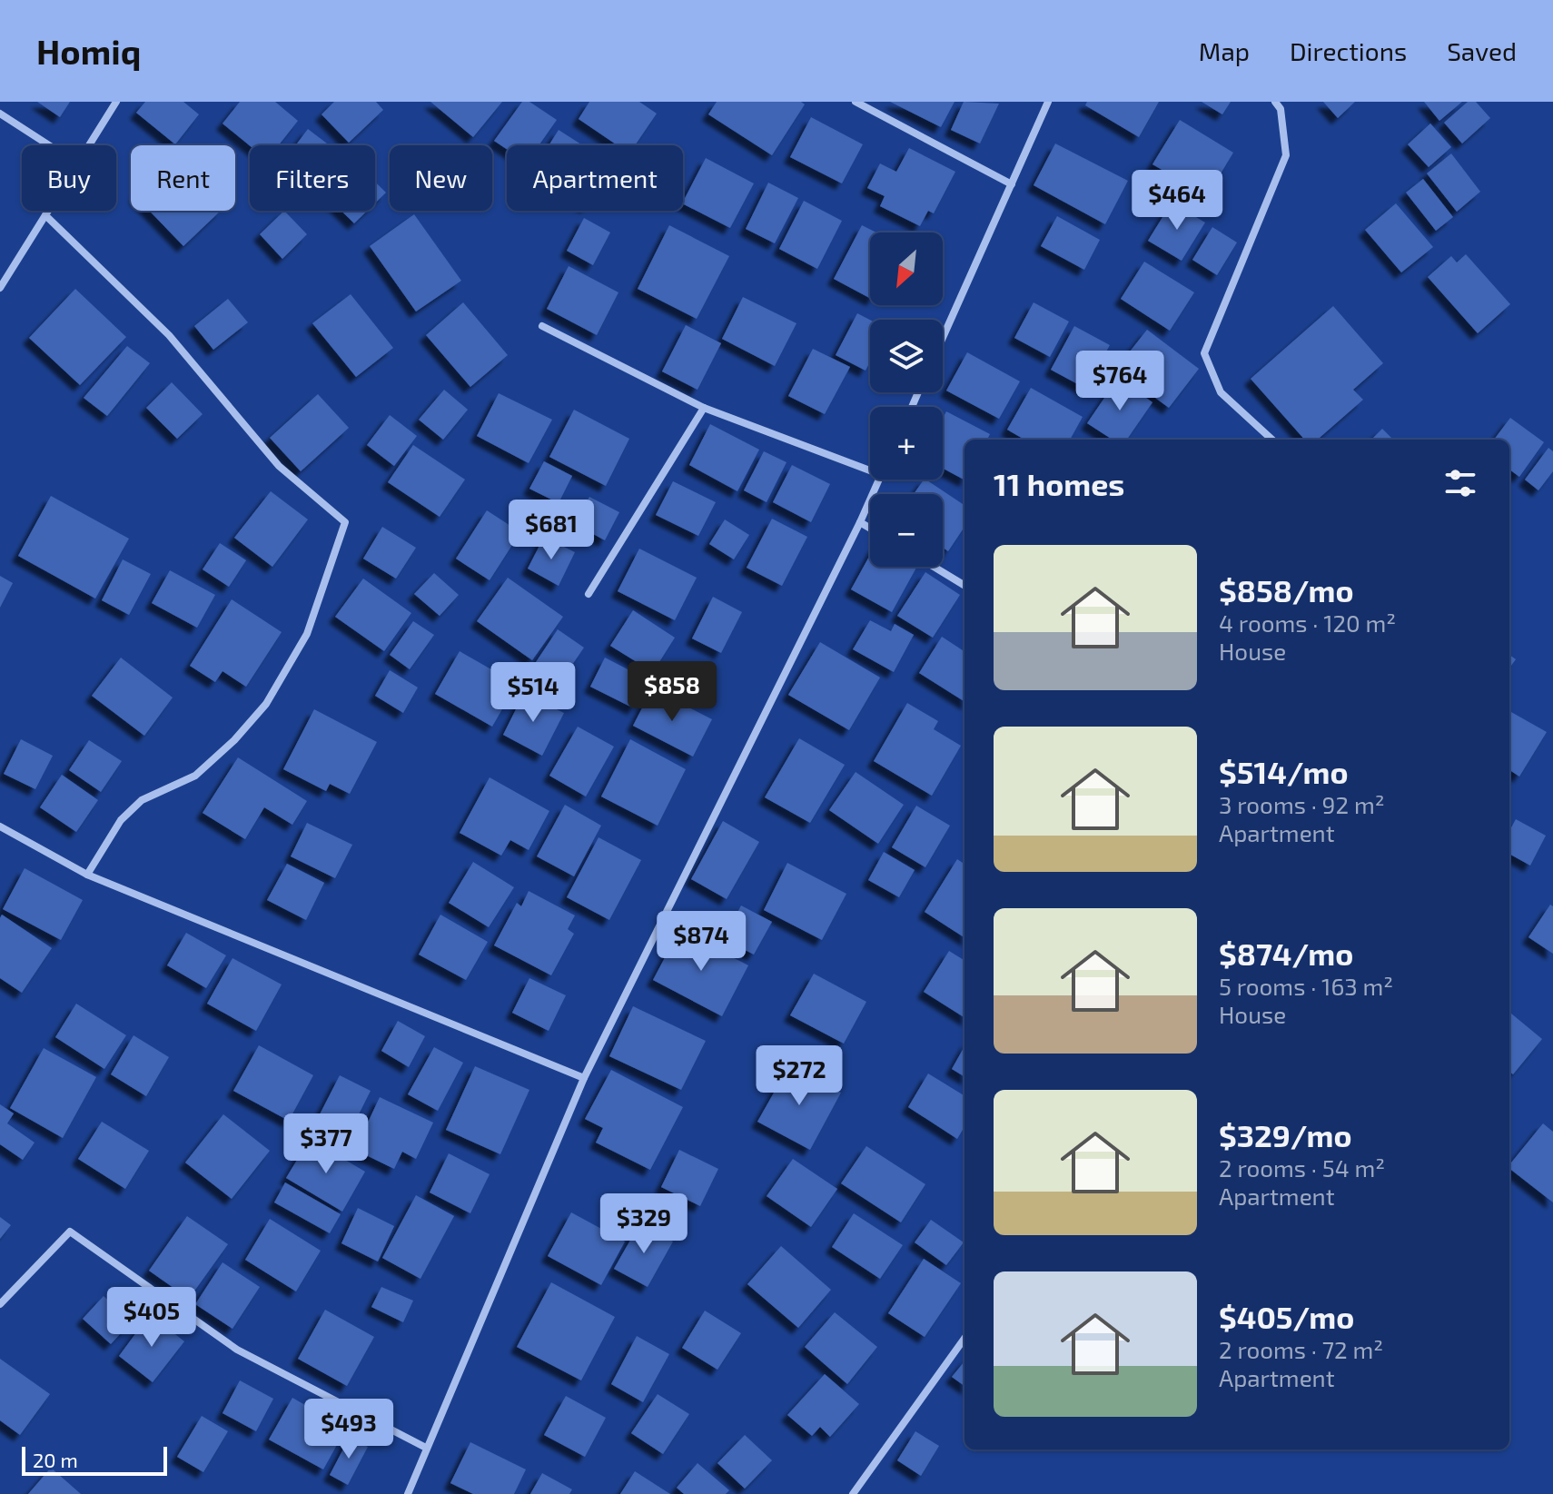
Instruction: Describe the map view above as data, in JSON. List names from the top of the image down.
{
  "scale_bar": "20 m",
  "north": "bottom left",
  "page": {
    "header": "Homiq",
    "nav": ["Map", "Directions", "Saved"],
    "chip": [
      "Buy",
      "Rent",
      "Filters",
      "New",
      "Apartment"
    ],
    "price": [
      "$464",
      "$764",
      "$681",
      "$858",
      "$514",
      "$874",
      "$272",
      "$377",
      "$329",
      "$405",
      "$493"
    ],
    "map_buttons": ["+", "−"],
    "heading": "11 homes",
    "list": [
      {
        "name": "$858/mo",
        "note": "4 rooms · 120 m² · House"
      },
      {
        "name": "$514/mo",
        "note": "3 rooms · 92 m² · Apartment"
      },
      {
        "name": "$874/mo",
        "note": "5 rooms · 163 m² · House"
      },
      {
        "name": "$329/mo",
        "note": "2 rooms · 54 m² · Apartment"
      },
      {
        "name": "$405/mo",
        "note": "2 rooms · 72 m² · Apartment"
      }
    ],
    "scale": "20 m"
  }
}
